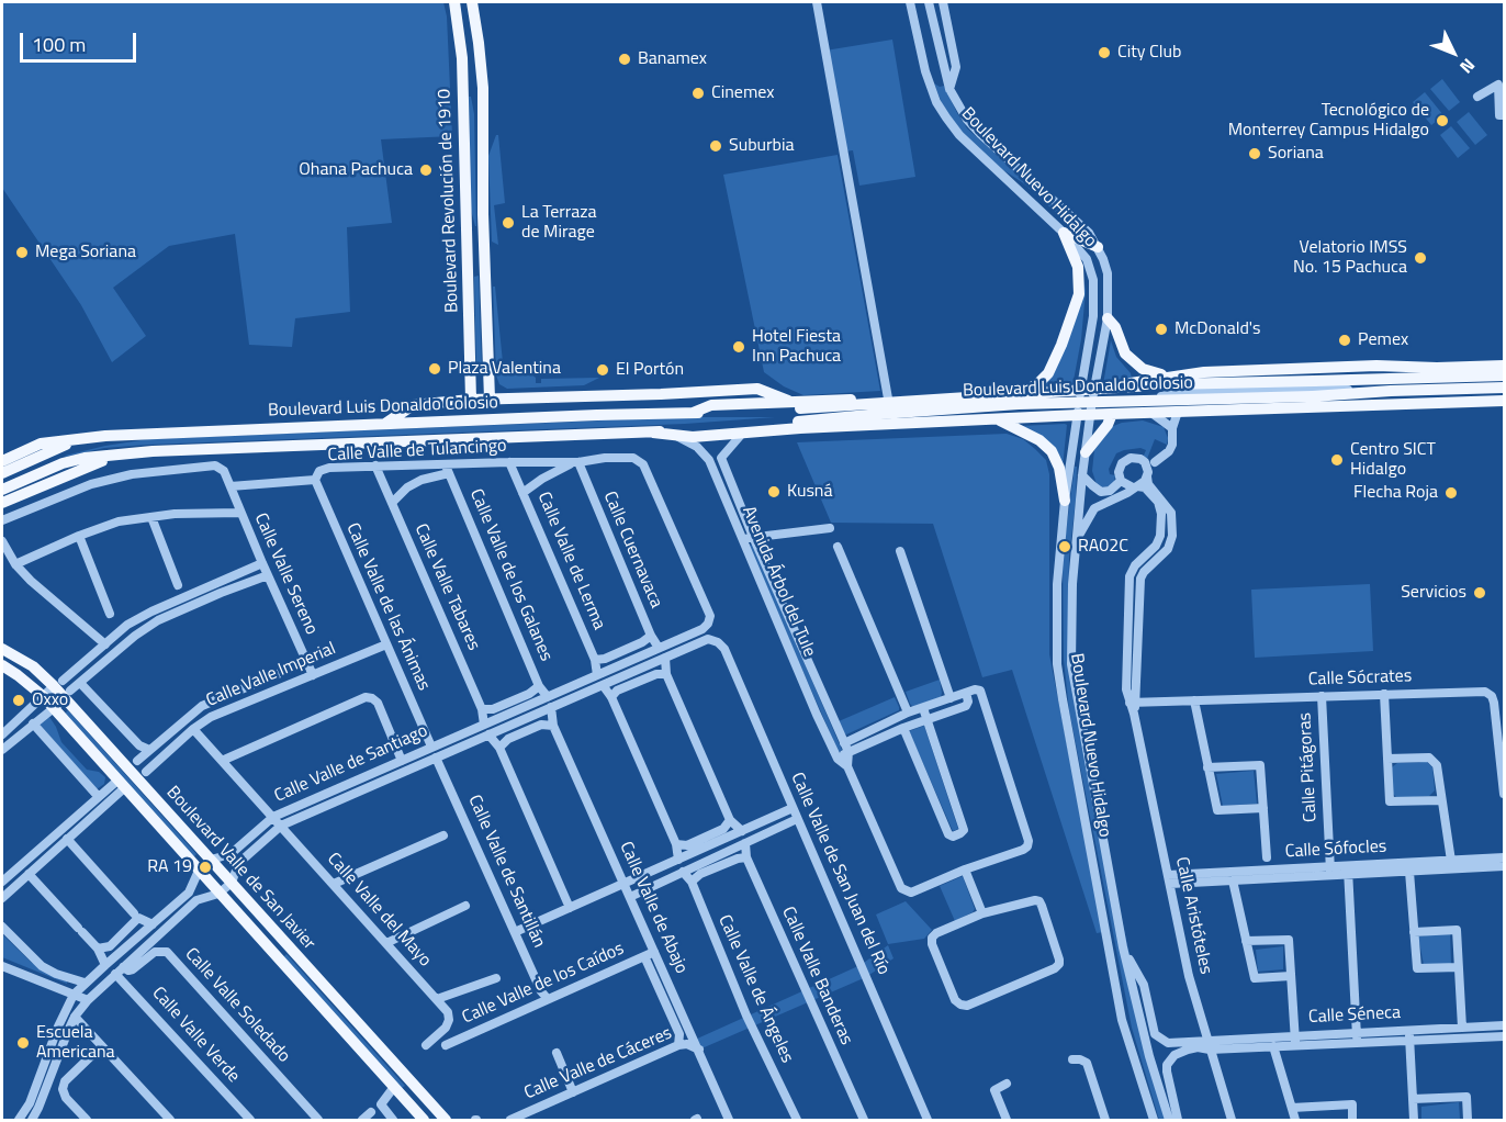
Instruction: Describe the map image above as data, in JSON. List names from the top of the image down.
{
  "streets": {
    "main road": ["Boulevard Revolución de 1910", "Boulevard Luis Donaldo Colosio", "Boulevard Valle de San Javier"],
    "street": [
      "Boulevard Nuevo Hidalgo",
      "Calle Valle de Tulancingo",
      "Calle Cuernavaca",
      "Calle Valle de Lerma",
      "Calle Valle Sereno",
      "Calle Valle de los Galanes",
      "Avenida Árbol del Tule",
      "Calle Valle Tabares",
      "Calle Valle de las Ánimas",
      "Calle Valle Imperial",
      "Calle Sócrates",
      "Calle Valle de Santiago",
      "Calle Pitágoras",
      "Calle Sófocles",
      "Calle Valle de Santillán",
      "Calle Valle de San Juan del Río",
      "Calle Valle de Abajo",
      "Calle Valle del Mayo",
      "Calle Aristóteles",
      "Calle Valle Banderas",
      "Calle Valle de los Caídos",
      "Calle Valle de Ángeles",
      "Calle Valle Soledado",
      "Calle Séneca",
      "Calle Valle Verde",
      "Calle Valle de Cáceres"
    ]
  },
  "crossings": [
    ["Boulevard Nuevo Hidalgo", "Boulevard Luis Donaldo Colosio"],
    ["Boulevard Luis Donaldo Colosio", "Avenida Árbol del Tule"],
    ["Calle Valle de Tulancingo", "Calle Cuernavaca"],
    ["Calle Valle de Tulancingo", "Calle Valle de Lerma"],
    ["Calle Valle de Tulancingo", "Calle Valle Sereno"],
    ["Calle Valle de Tulancingo", "Calle Valle de los Galanes"],
    ["Calle Valle de Tulancingo", "Calle Valle Tabares"],
    ["Calle Valle de Tulancingo", "Calle Valle de las Ánimas"],
    ["Calle Valle de Tulancingo", "Calle Valle de Santiago"],
    ["Calle Cuernavaca", "Calle Valle de Santiago"],
    ["Calle Valle de Lerma", "Calle Valle de Santiago"],
    ["Calle Valle Sereno", "Calle Valle Imperial"],
    ["Calle Valle de los Galanes", "Calle Valle de Santiago"],
    ["Calle Valle Tabares", "Calle Valle de Santiago"],
    ["Calle Valle de las Ánimas", "Calle Valle Imperial"],
    ["Calle Valle de las Ánimas", "Calle Valle de Santiago"],
    ["Calle Valle Imperial", "Calle Valle del Mayo"],
    ["Calle Sócrates", "Calle Pitágoras"],
    ["Calle Sócrates", "Calle Aristóteles"],
    ["Calle Valle de Santiago", "Boulevard Valle de San Javier"],
    ["Calle Valle de Santiago", "Calle Valle de Santillán"],
    ["Calle Valle de Santiago", "Calle Valle de San Juan del Río"],
    ["Calle Valle de Santiago", "Calle Valle de Abajo"],
    ["Calle Valle de Santiago", "Calle Valle del Mayo"],
    ["Calle Pitágoras", "Calle Sófocles"],
    ["Calle Sófocles", "Calle Aristóteles"],
    ["Calle Valle de Santillán", "Calle Valle de los Caídos"],
    ["Calle Valle de Abajo", "Calle Valle de los Caídos"],
    ["Calle Valle de Abajo", "Calle Valle de Cáceres"],
    ["Calle Valle del Mayo", "Calle Valle de los Caídos"],
    ["Calle Aristóteles", "Calle Séneca"],
    ["Calle Valle Soledado", "Calle Valle Verde"]
  ],
  "places": [
    "City Club",
    "Banamex",
    "Cinemex",
    "Tecnológico de Monterrey Campus Hidalgo",
    "Suburbia",
    "Soriana",
    "Ohana Pachuca",
    "La Terraza de Mirage",
    "Mega Soriana",
    "Velatorio IMSS No. 15 Pachuca",
    "McDonald's",
    "Pemex",
    "Hotel Fiesta Inn Pachuca",
    "Plaza Valentina",
    "El Portón",
    "Centro SICT Hidalgo",
    "Kusná",
    "Flecha Roja",
    "RA02C",
    "Servicios",
    "Oxxo",
    "RA 19",
    "Escuela Americana"
  ],
  "scale_bar": "100 m",
  "north": "bottom right"
}
